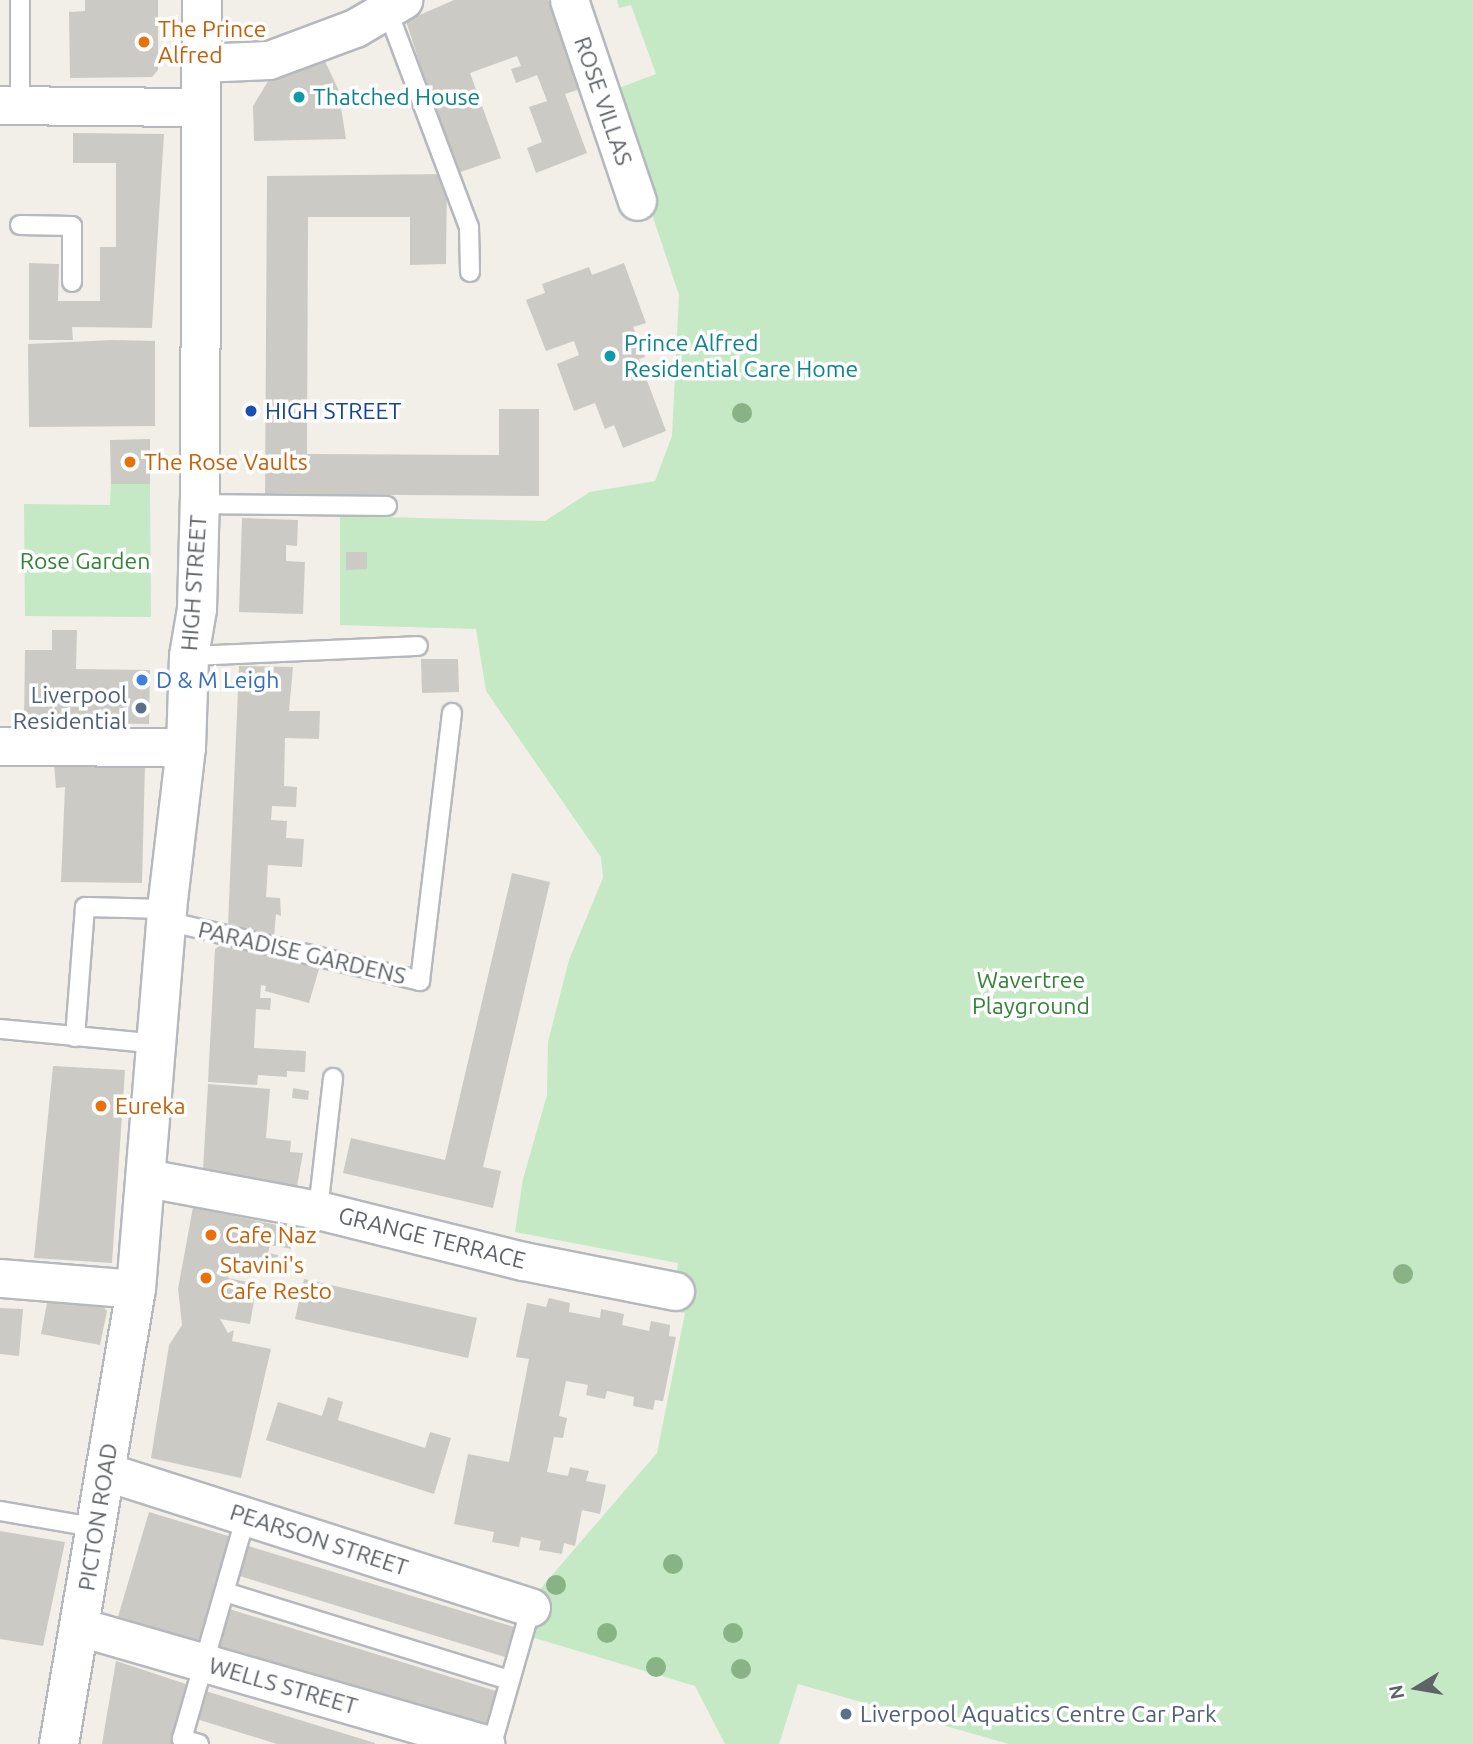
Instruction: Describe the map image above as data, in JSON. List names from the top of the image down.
{
  "streets": {
    "main road": ["HIGH STREET", "PICTON ROAD"],
    "street": [
      "ROSE VILLAS",
      "GRANGE TERRACE",
      "PEARSON STREET",
      "WELLS STREET"
    ],
    "lane": ["PARADISE GARDENS"]
  },
  "crossings": [
    ["HIGH STREET", "PARADISE GARDENS"],
    ["HIGH STREET", "GRANGE TERRACE"],
    ["HIGH STREET", "PICTON ROAD"],
    ["PICTON ROAD", "PEARSON STREET"],
    ["PICTON ROAD", "WELLS STREET"]
  ],
  "parks": ["Rose Garden", "Wavertree Playground"],
  "places": [
    "The Prince Alfred",
    "Thatched House",
    "Prince Alfred Residential Care Home",
    "HIGH STREET",
    "The Rose Vaults",
    "D & M Leigh",
    "Liverpool Residential",
    "Eureka",
    "Cafe Naz",
    "Stavini's Cafe Resto",
    "Liverpool Aquatics Centre Car Park"
  ],
  "north": "left"
}
